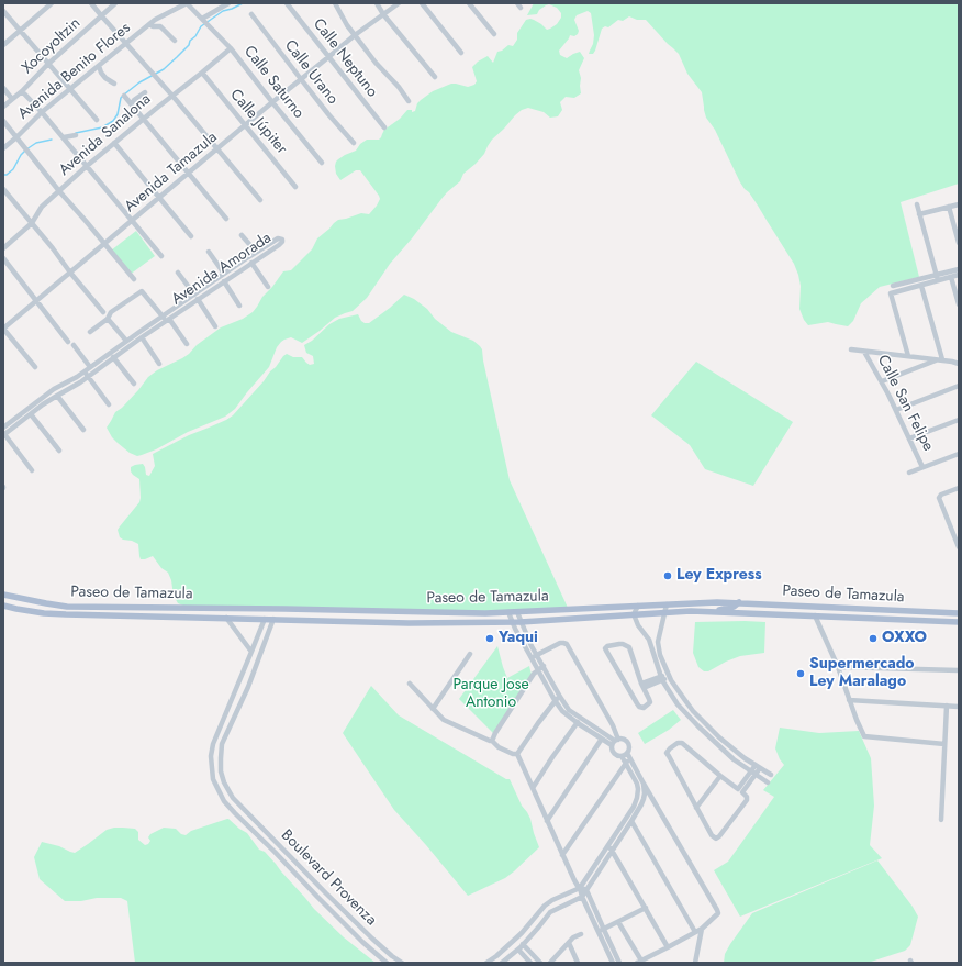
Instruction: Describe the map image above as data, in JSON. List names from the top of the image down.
{
  "streets": {
    "main road": ["Paseo de Tamazula"],
    "street": [
      "Xocoyoltzin",
      "Calle Neptuno",
      "Avenida Benito Flores",
      "Calle Urano",
      "Calle Saturno",
      "Calle Júpiter",
      "Avenida Sanalona",
      "Avenida Tamazula",
      "Avenida Amorada",
      "Calle San Felipe",
      "Boulevard Provenza"
    ]
  },
  "crossings": [
    ["Calle Neptuno", "Avenida Tamazula"],
    ["Avenida Benito Flores", "Calle Saturno"],
    ["Calle Urano", "Avenida Tamazula"],
    ["Calle Saturno", "Avenida Sanalona"],
    ["Calle Saturno", "Avenida Tamazula"],
    ["Calle Júpiter", "Avenida Sanalona"],
    ["Calle Júpiter", "Avenida Tamazula"],
    ["Paseo de Tamazula", "Boulevard Provenza"]
  ],
  "parks": ["Parque Jose Antonio"],
  "places": [
    "Ley Express",
    "Yaqui",
    "OXXO",
    "Supermercado Ley Maralago"
  ]
}
